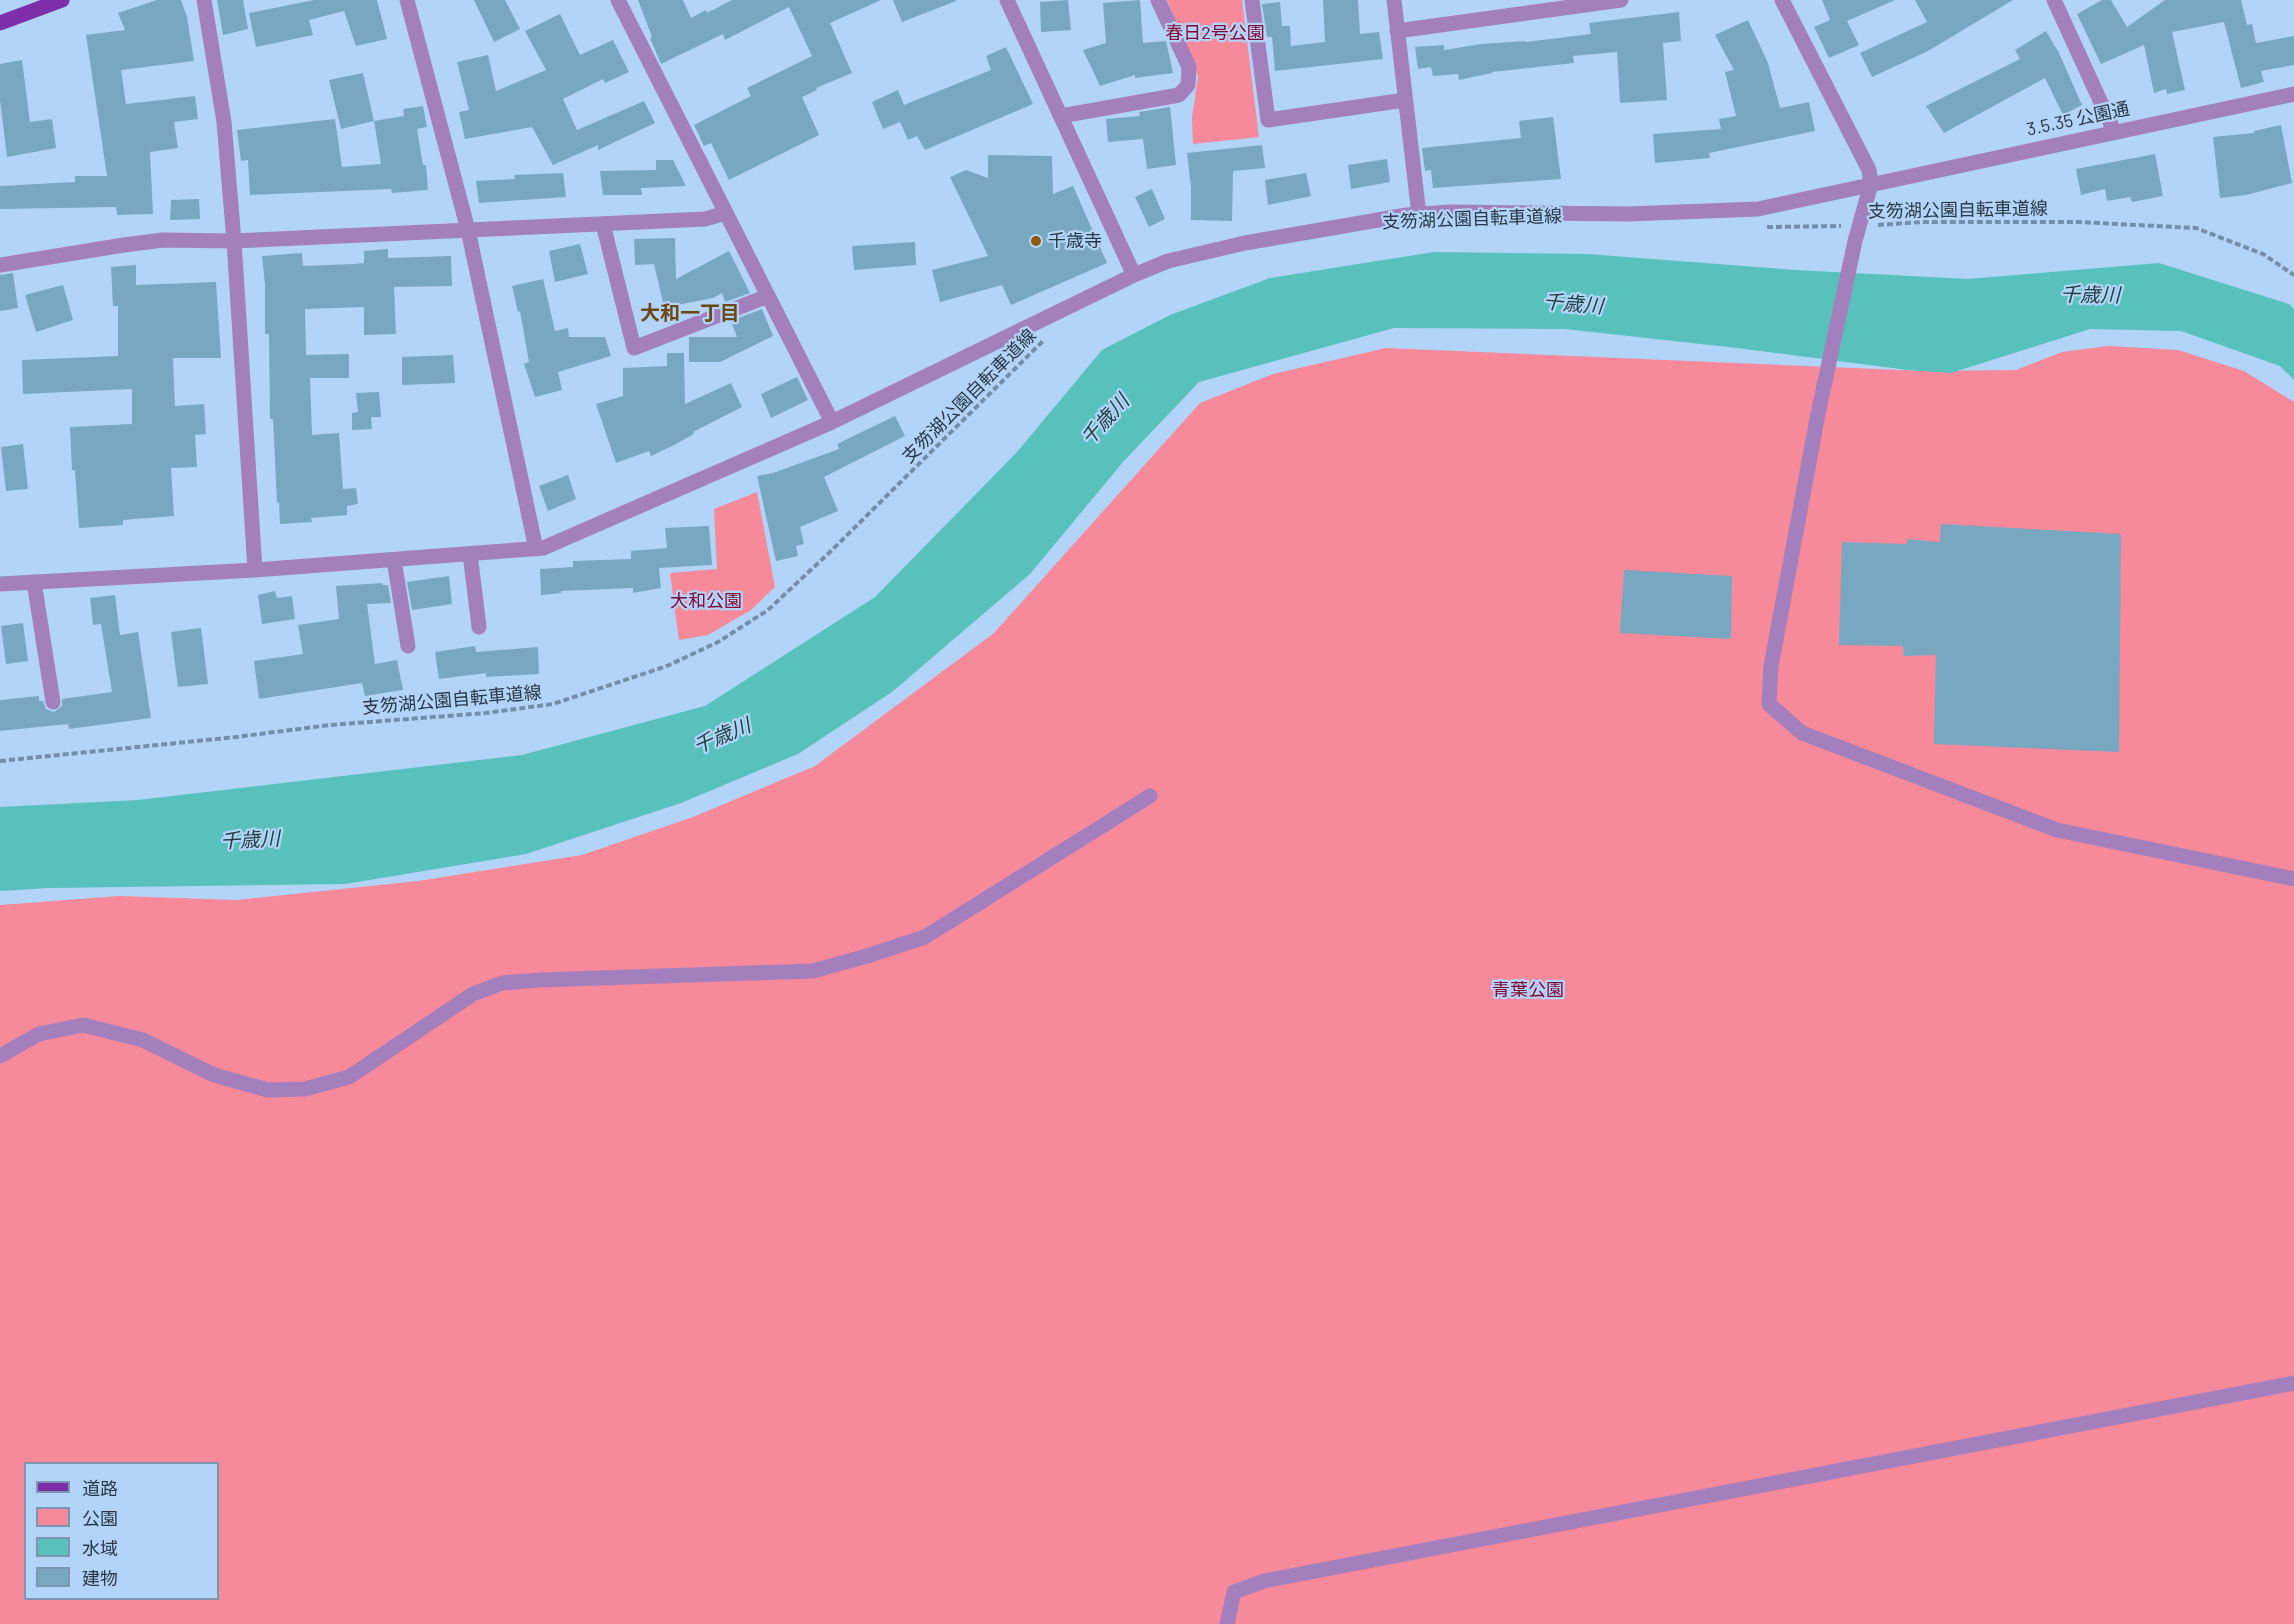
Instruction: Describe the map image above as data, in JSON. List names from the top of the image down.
{
  "streets": {
    "street": ["3.5.35 公園通"],
    "path": ["支笏湖公園自転車道線"]
  },
  "districts": ["大和一丁目"],
  "water": ["千歳川"],
  "parks": ["春日2号公園", "大和公園", "青葉公園"],
  "places": ["千歳寺"],
  "legend": [
    "道路",
    "公園",
    "水域",
    "建物"
  ]
}
